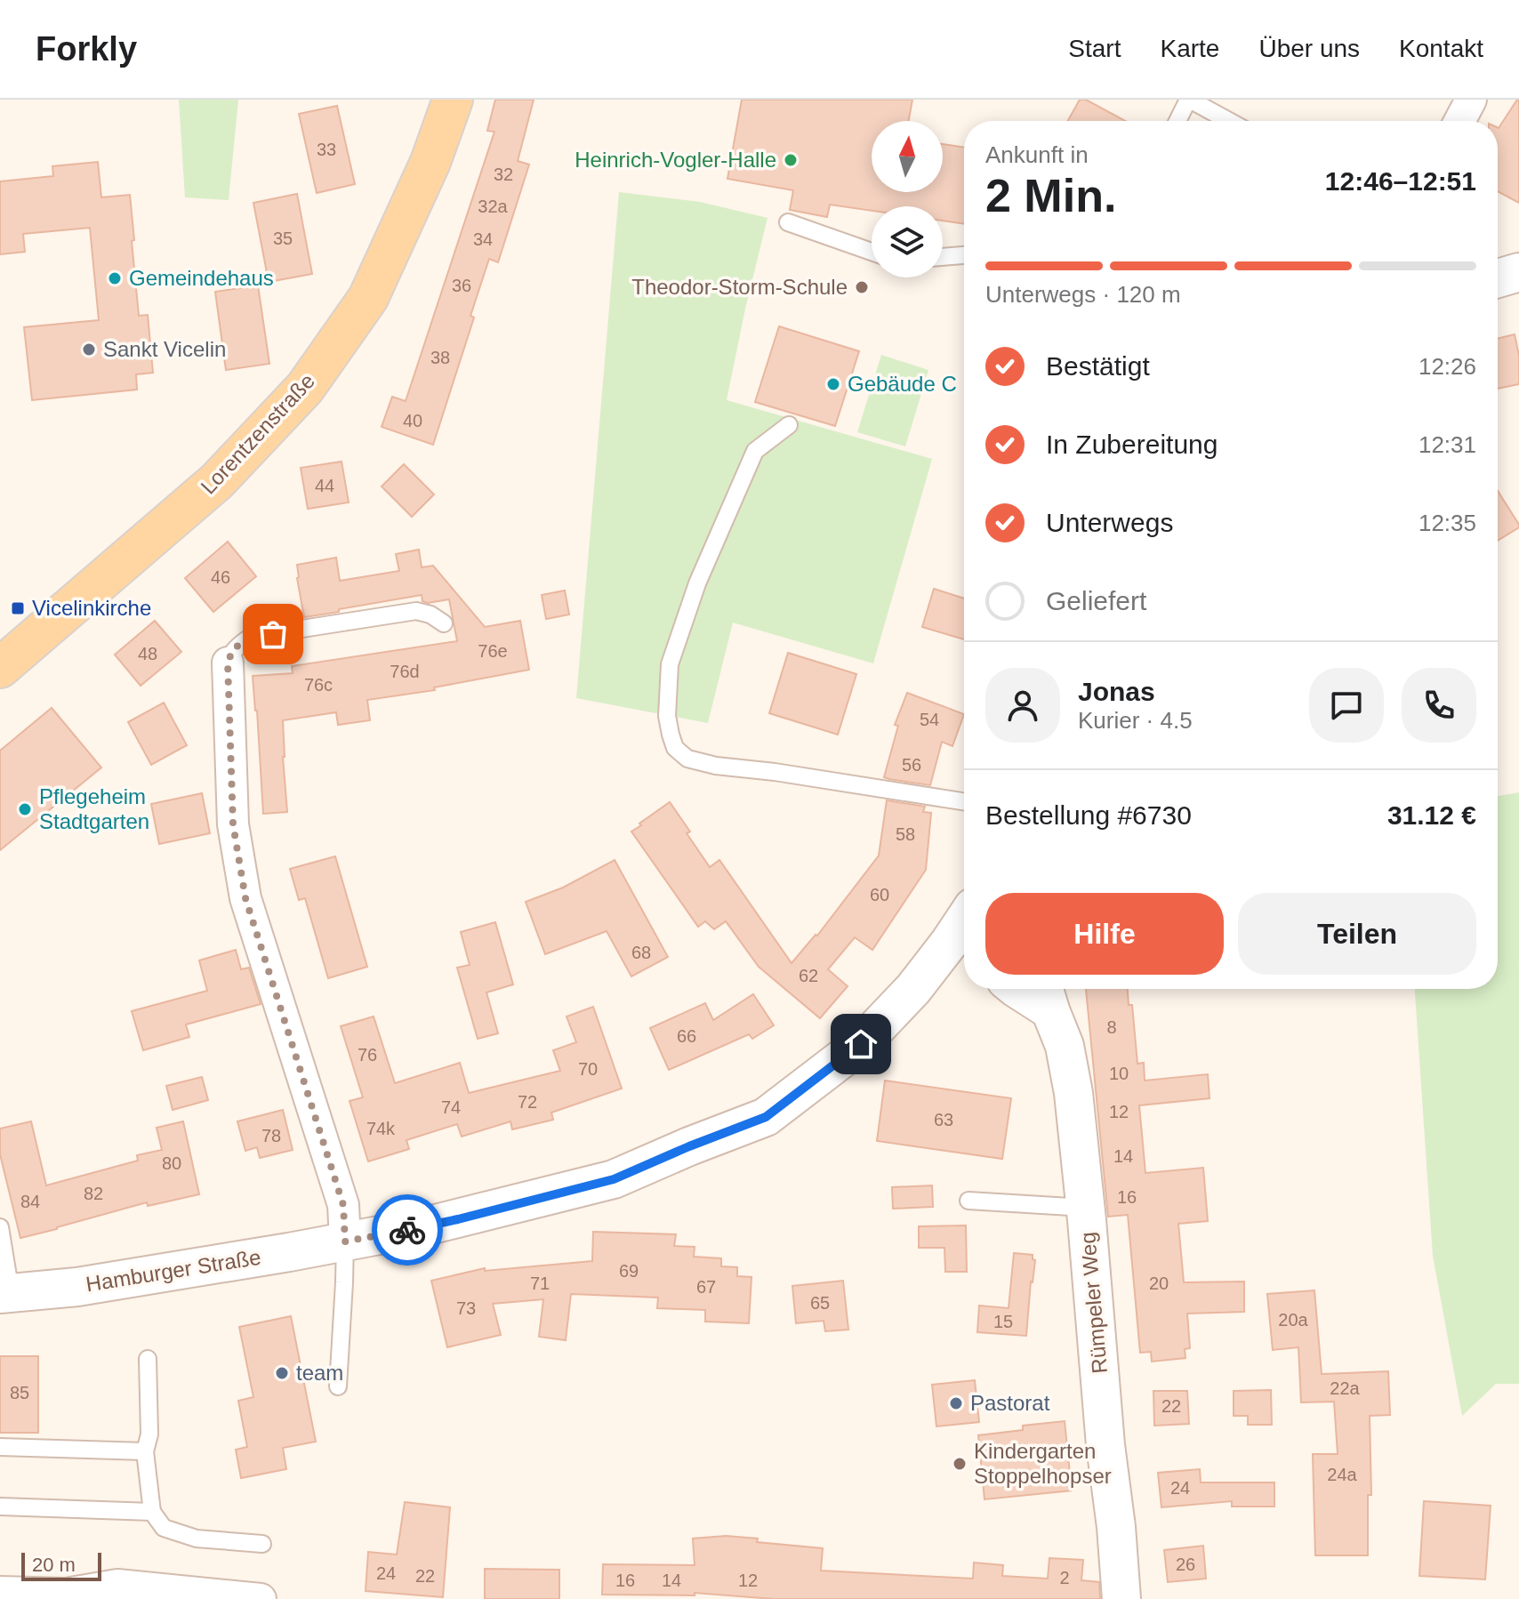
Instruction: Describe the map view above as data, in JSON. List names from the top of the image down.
{
  "streets": {
    "main road": ["Lorentzenstraße"],
    "street": ["Hamburger Straße", "Rümpeler Weg"]
  },
  "places": {
    "other": [
      "Heinrich-Vogler-Halle",
      "Gemeindehaus",
      "Theodor-Storm-Schule",
      "Sankt Vicelin",
      "Gebäude C",
      "Pflegeheim Stadtgarten",
      "team",
      "Pastorat",
      "Kindergarten Stoppelhopser"
    ],
    "transit": ["Vicelinkirche"]
  },
  "house_numbers": [
    "33",
    "32",
    "32a",
    "35",
    "34",
    "36",
    "38",
    "40",
    "44",
    "46",
    "76e",
    "48",
    "76d",
    "76c",
    "54",
    "56",
    "58",
    "60",
    "68",
    "62",
    "8",
    "66",
    "76",
    "70",
    "10",
    "72",
    "74",
    "12",
    "63",
    "74k",
    "78",
    "14",
    "80",
    "82",
    "16",
    "84",
    "69",
    "71",
    "20",
    "67",
    "65",
    "73",
    "20a",
    "15",
    "22a",
    "85",
    "22",
    "24a",
    "24",
    "26",
    "24",
    "22",
    "2",
    "16",
    "14",
    "12"
  ],
  "scale_bar": "20 m",
  "north": "top",
  "page": {
    "header": "Forkly",
    "nav": [
      "Start",
      "Karte",
      "Über uns",
      "Kontakt"
    ],
    "heading": ["2 Min.", "Ankunft in", "12:46–12:51"],
    "panel": [
      "Jonas",
      "Kurier · 4.5",
      "Bestellung #6730",
      "31.12 €"
    ],
    "bar": "Unterwegs · 120 m",
    "list": [
      ["Bestätigt", "12:26"],
      ["In Zubereitung", "12:31"],
      ["Unterwegs", "12:35"],
      "Geliefert"
    ],
    "buttons": ["Hilfe", "Teilen"],
    "scale": "20 m"
  }
}
